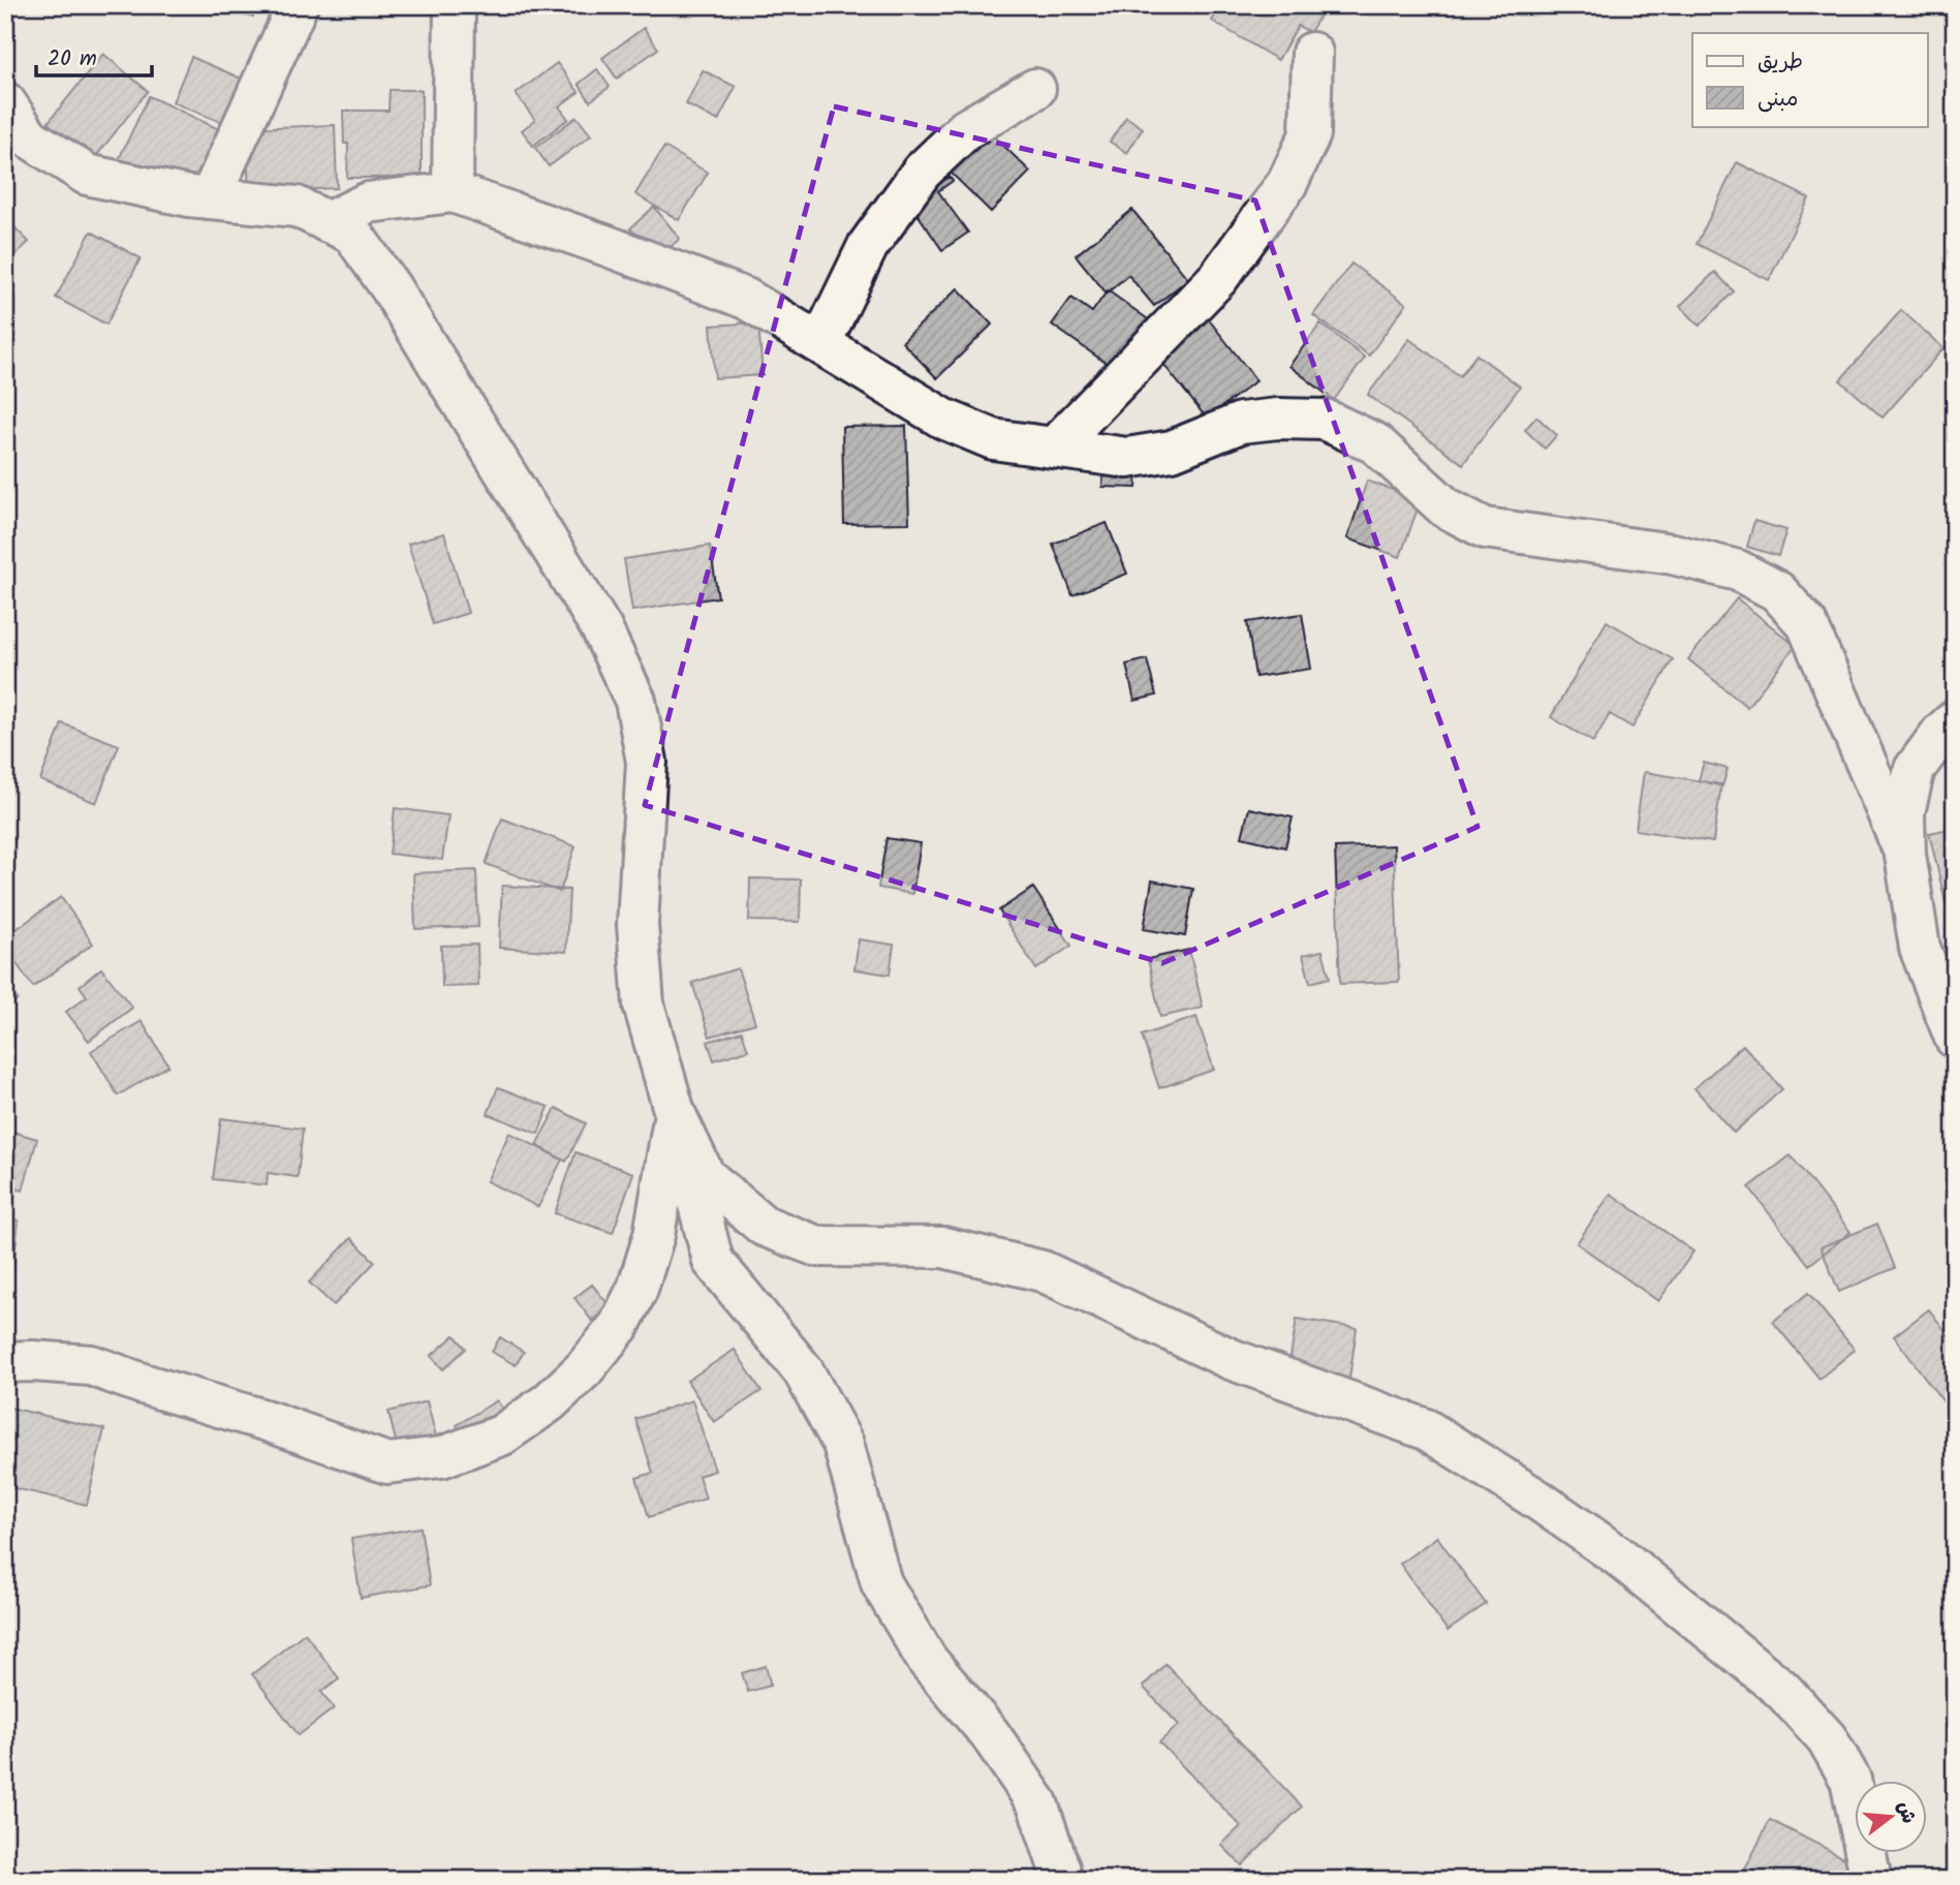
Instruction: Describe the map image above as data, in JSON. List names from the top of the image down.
{
  "legend": ["طريق", "مبنى"],
  "scale_bar": "20 m",
  "north": "right"
}
